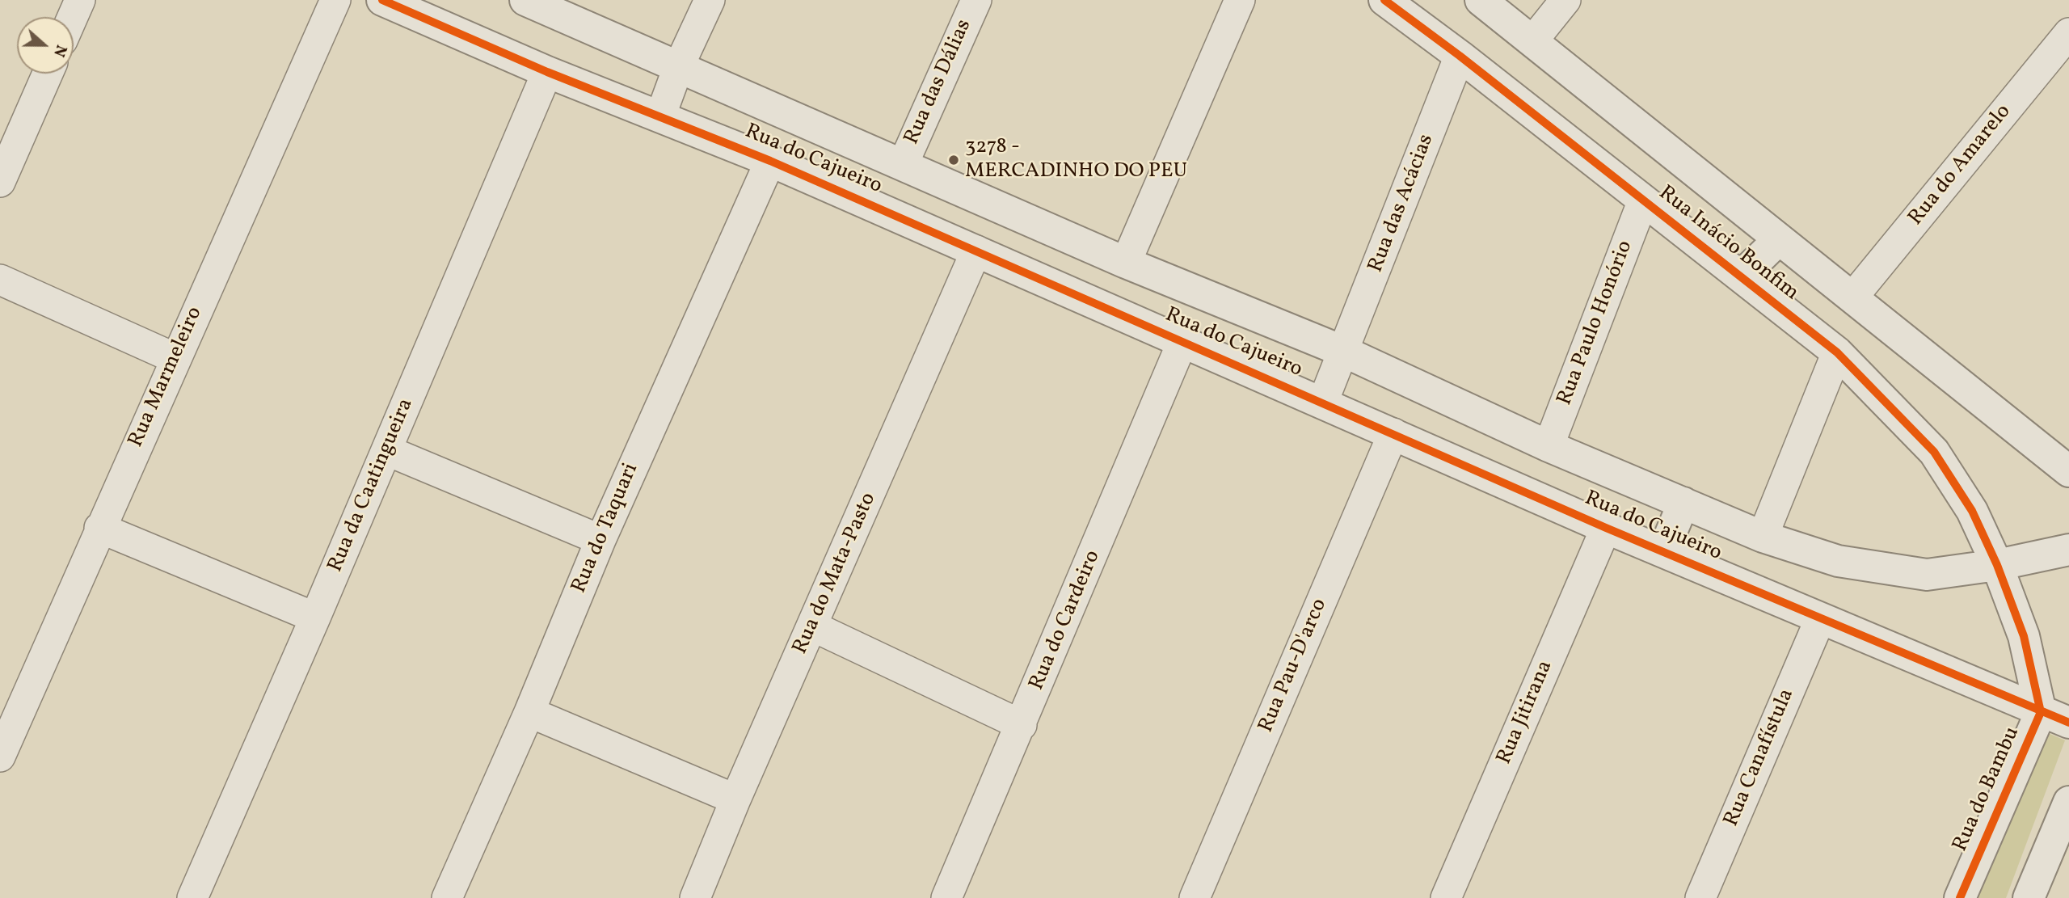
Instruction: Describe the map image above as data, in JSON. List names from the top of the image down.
{
  "streets": {
    "street": [
      "Rua das Dálias",
      "Rua do Cajueiro",
      "Rua do Amarelo",
      "Rua das Acácias",
      "Rua Inácio Bonfim",
      "Rua Paulo Honório",
      "Rua Marmeleiro",
      "Rua da Caatingueira",
      "Rua do Taquari",
      "Rua do Mata-Pasto",
      "Rua do Cardeiro",
      "Rua Pau-D'arco",
      "Rua Jitirana",
      "Rua Canafístula",
      "Rua do Bambu"
    ]
  },
  "crossings": [
    ["Rua das Dálias", "Rua do Cajueiro"],
    ["Rua do Cajueiro", "Rua das Acácias"],
    ["Rua do Cajueiro", "Rua Inácio Bonfim"],
    ["Rua do Cajueiro", "Rua Paulo Honório"],
    ["Rua do Cajueiro", "Rua da Caatingueira"],
    ["Rua do Cajueiro", "Rua do Taquari"],
    ["Rua do Cajueiro", "Rua do Mata-Pasto"],
    ["Rua do Cajueiro", "Rua do Cardeiro"],
    ["Rua do Cajueiro", "Rua Pau-D'arco"],
    ["Rua do Cajueiro", "Rua Jitirana"],
    ["Rua do Cajueiro", "Rua Canafístula"],
    ["Rua do Cajueiro", "Rua do Bambu"],
    ["Rua do Amarelo", "Rua Inácio Bonfim"],
    ["Rua das Acácias", "Rua Inácio Bonfim"],
    ["Rua Inácio Bonfim", "Rua Paulo Honório"],
    ["Rua Inácio Bonfim", "Rua do Bambu"]
  ],
  "places": ["3278 - MERCADINHO DO PEU"],
  "north": "right"
}
